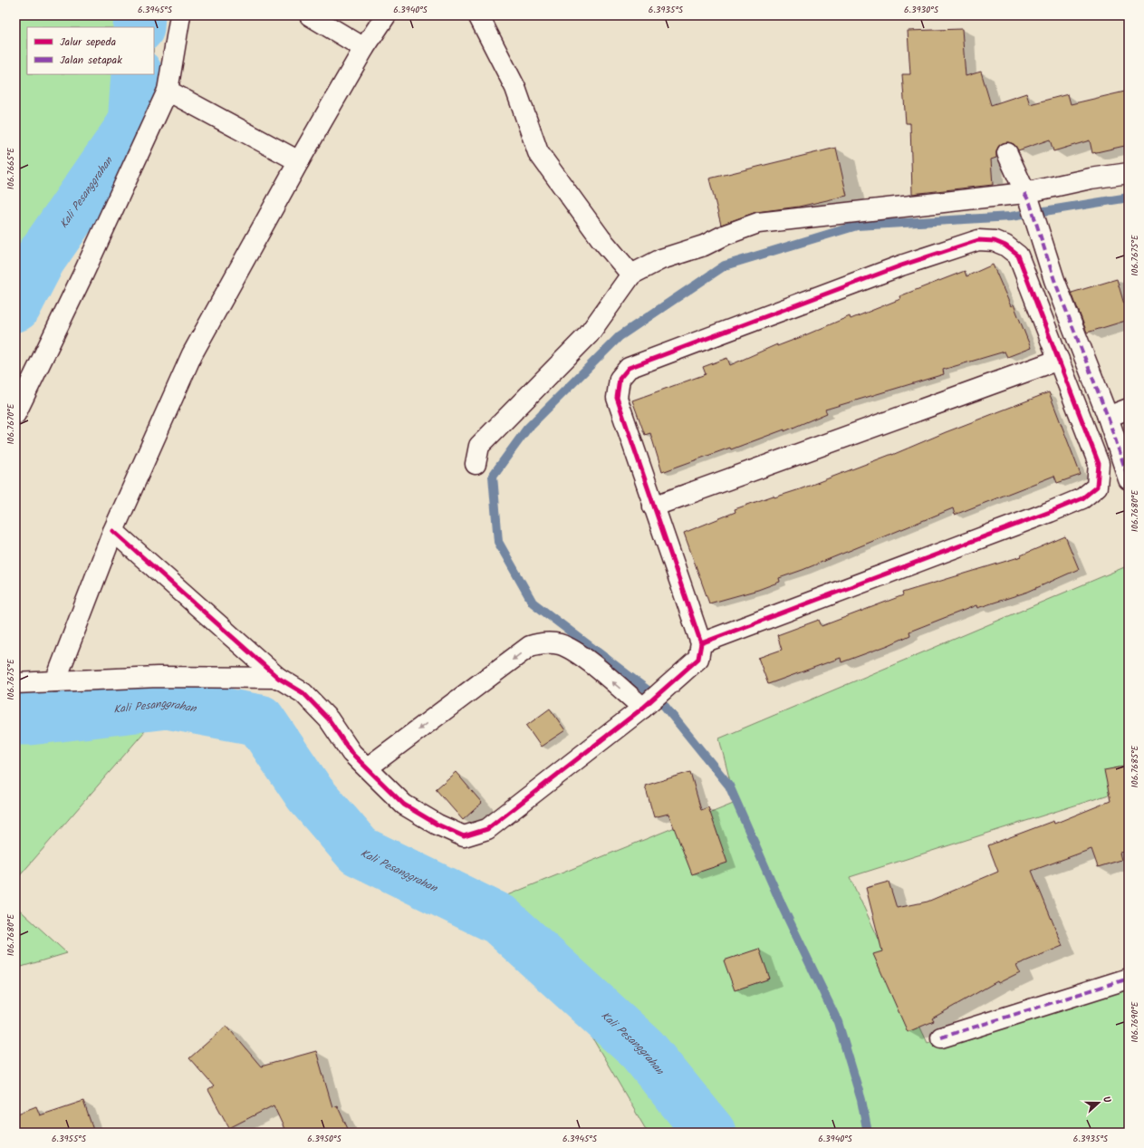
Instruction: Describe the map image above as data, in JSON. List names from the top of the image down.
{
  "water": ["Kali Pesanggrahan"],
  "legend": ["Jalur sepeda", "Jalan setapak"],
  "north": "right",
  "coordinates": [
    "6.3945°S",
    "6.3940°S",
    "6.3935°S",
    "6.3930°S",
    "106.7665°E",
    "106.7675°E",
    "106.7670°E",
    "106.7680°E",
    "106.7685°E",
    "106.7690°E",
    "6.3955°S",
    "6.3950°S"
  ]
}
